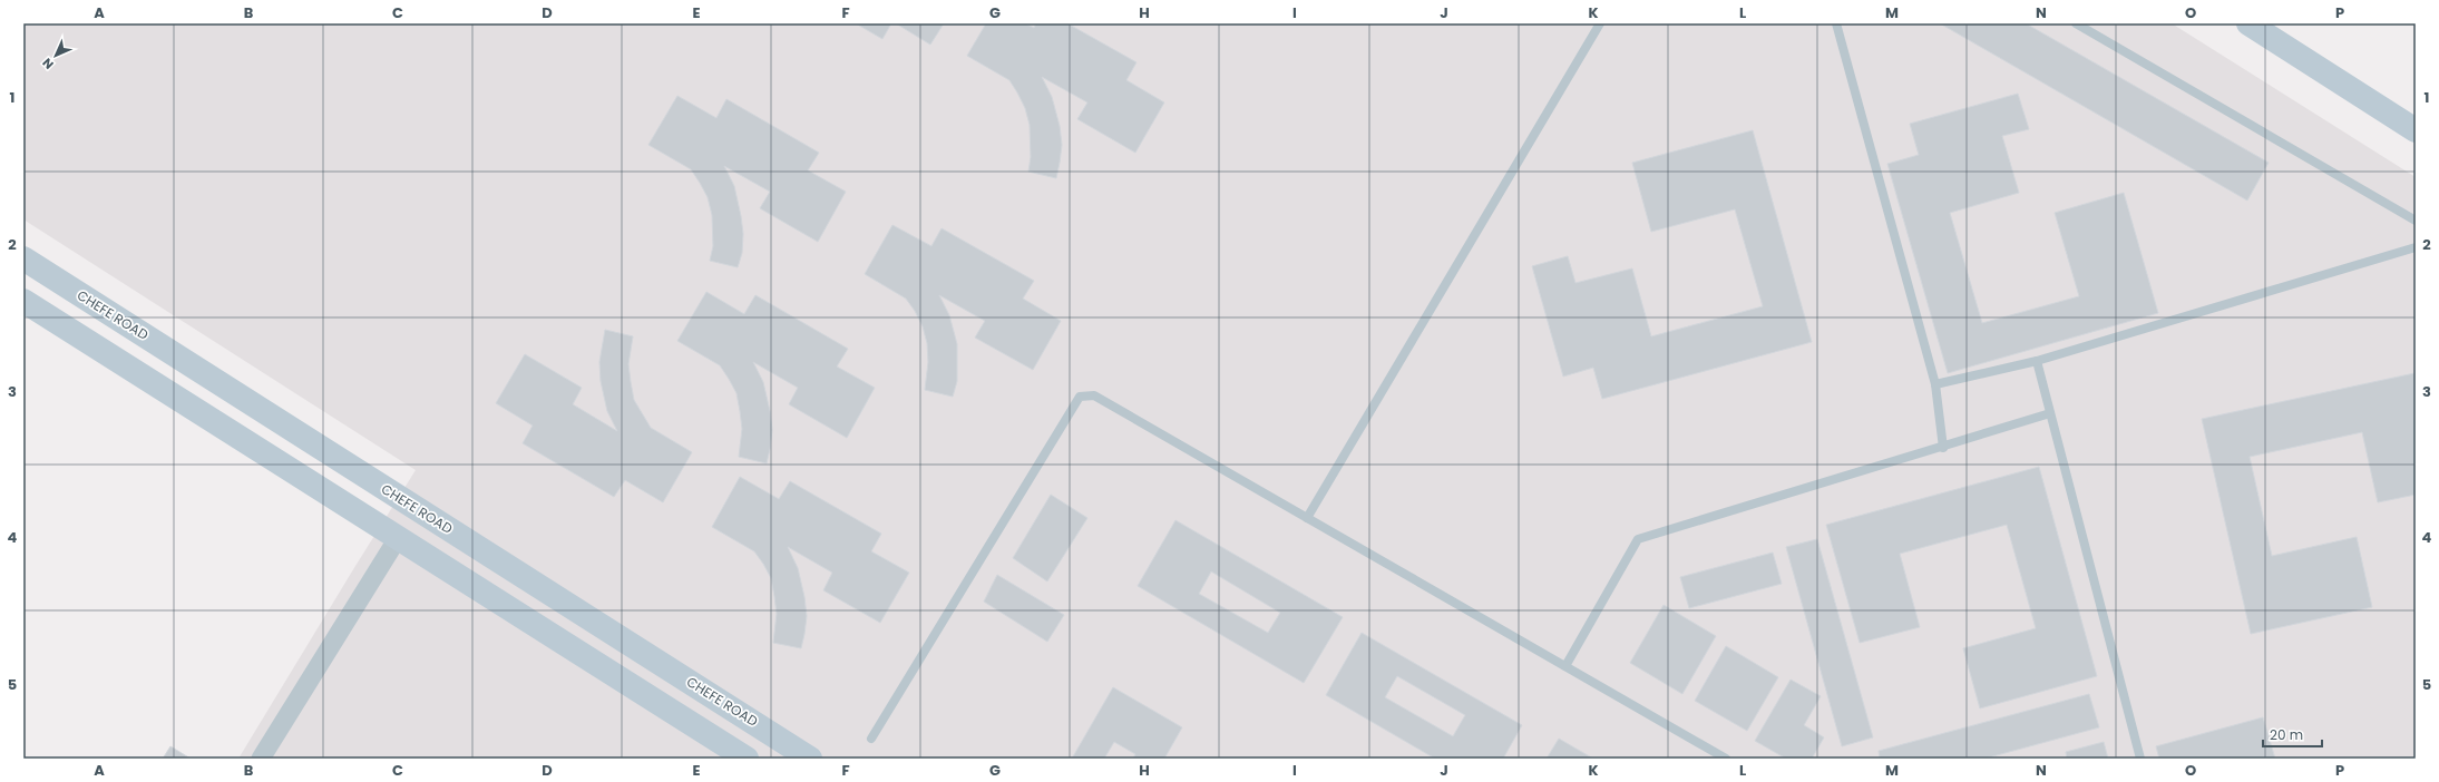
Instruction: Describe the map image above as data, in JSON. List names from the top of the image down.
{
  "streets": {
    "street": ["CHEFE ROAD"]
  },
  "scale_bar": "20 m",
  "north": "bottom left",
  "grid": {
    "columns": [
      "A",
      "B",
      "C",
      "D",
      "E",
      "F",
      "G",
      "H",
      "I",
      "J",
      "K",
      "L",
      "M",
      "N",
      "O",
      "P"
    ],
    "rows": [
      "1",
      "2",
      "3",
      "4",
      "5"
    ]
  }
}
